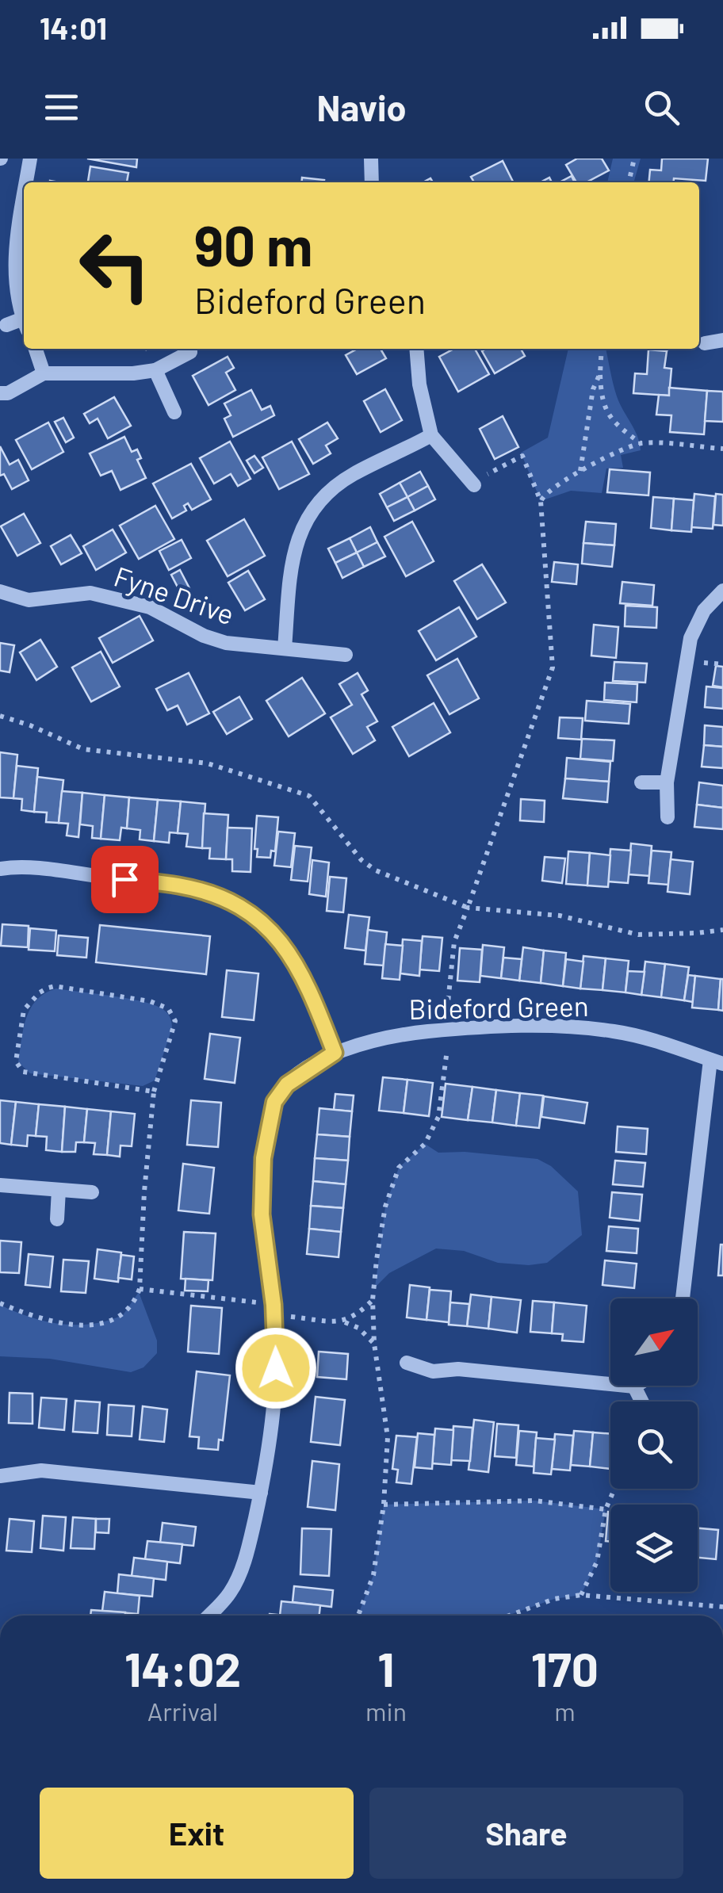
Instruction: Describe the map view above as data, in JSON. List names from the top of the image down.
{
  "streets": {
    "street": ["Fyne Drive", "Bideford Green"]
  },
  "north": "top right",
  "page": {
    "status": "14:01",
    "header": "Navio",
    "turn": ["90 m", "Bideford Green"],
    "eta": [
      "14:02",
      "Arrival",
      "1",
      "min",
      "170",
      "m"
    ],
    "buttons": ["Exit", "Share"]
  }
}
